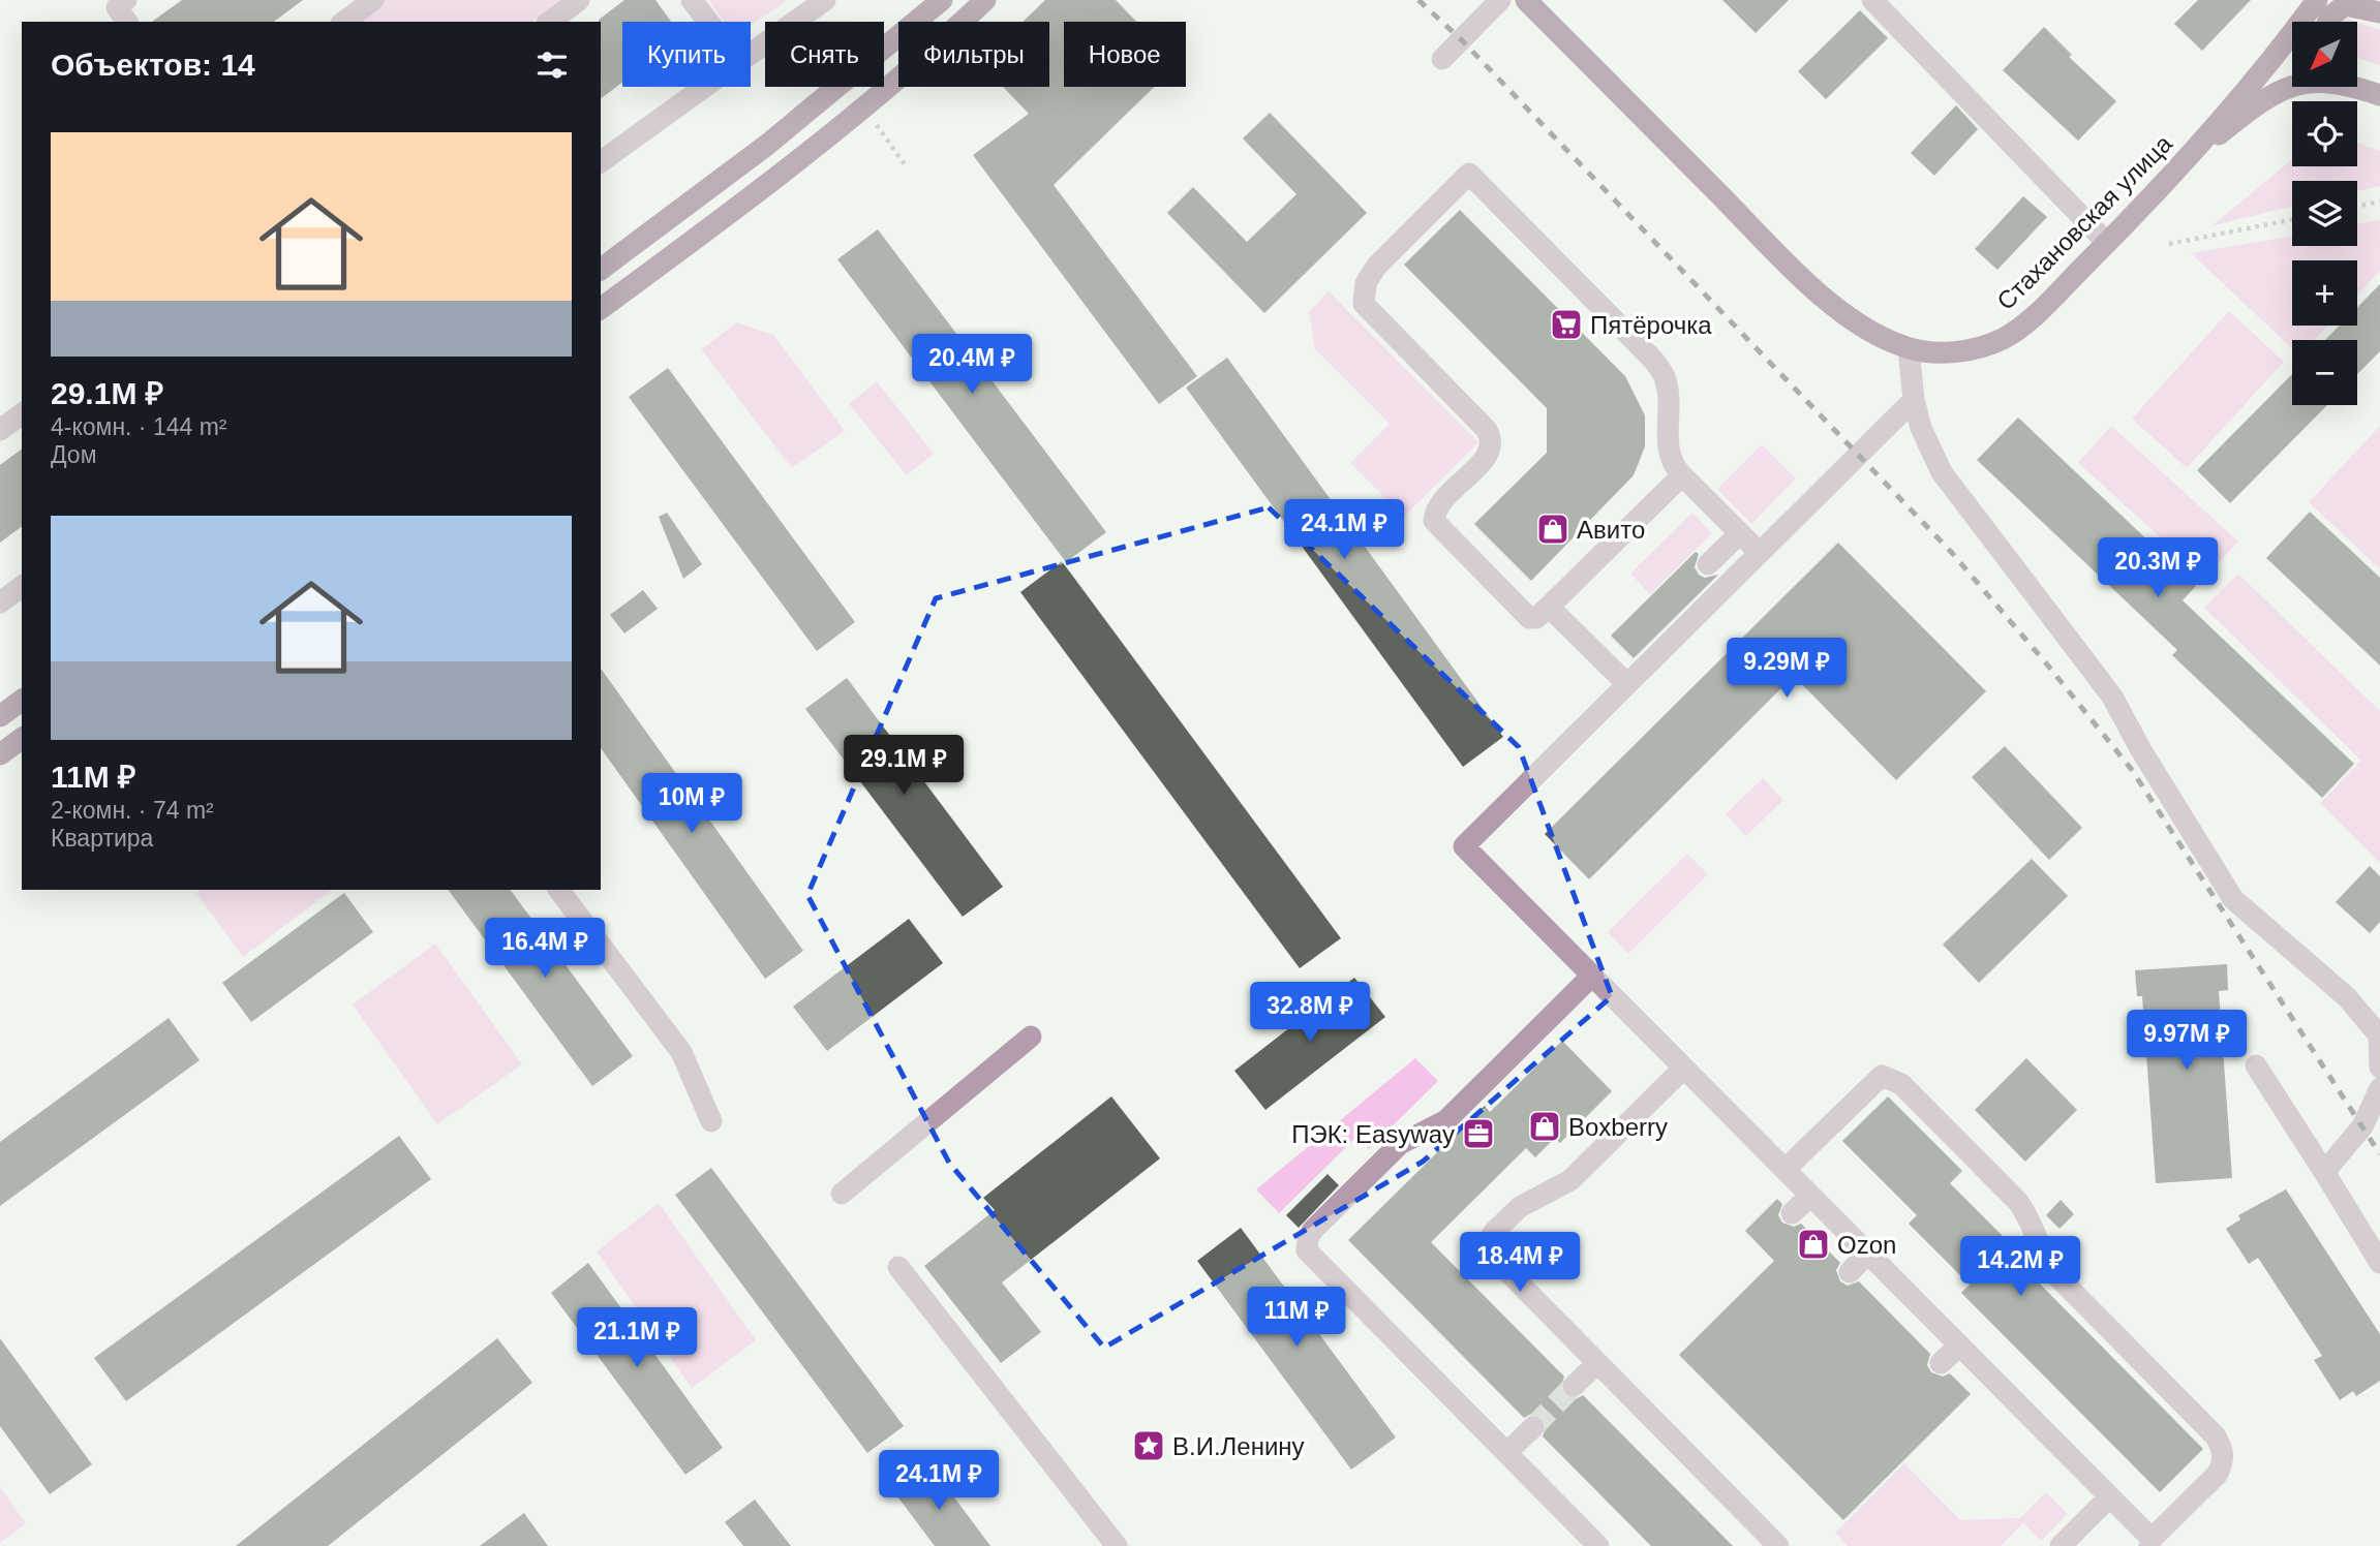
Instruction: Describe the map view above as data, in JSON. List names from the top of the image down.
{
  "streets": {
    "main road": ["Стахановская улица"]
  },
  "places": {
    "supermarket": ["Пятёрочка"],
    "shop": ["Авито", "Boxberry", "Ozon"],
    "office": ["ПЭК: Easyway"],
    "place": ["В.И.Ленину"]
  },
  "north": "bottom left",
  "page": {
    "map_buttons": ["+", "−"],
    "chip": [
      "Купить",
      "Снять",
      "Фильтры",
      "Новое"
    ],
    "heading": "Объектов: 14",
    "list": [
      {
        "name": "29.1M ₽",
        "note": "4-комн. · 144 m² · Дом"
      },
      {
        "name": "11M ₽",
        "note": "2-комн. · 74 m² · Квартира"
      }
    ],
    "price": [
      "20.4M ₽",
      "24.1M ₽",
      "20.3M ₽",
      "9.29M ₽",
      "29.1M ₽",
      "10M ₽",
      "16.4M ₽",
      "32.8M ₽",
      "9.97M ₽",
      "18.4M ₽",
      "14.2M ₽",
      "11M ₽",
      "21.1M ₽",
      "24.1M ₽"
    ]
  }
}
